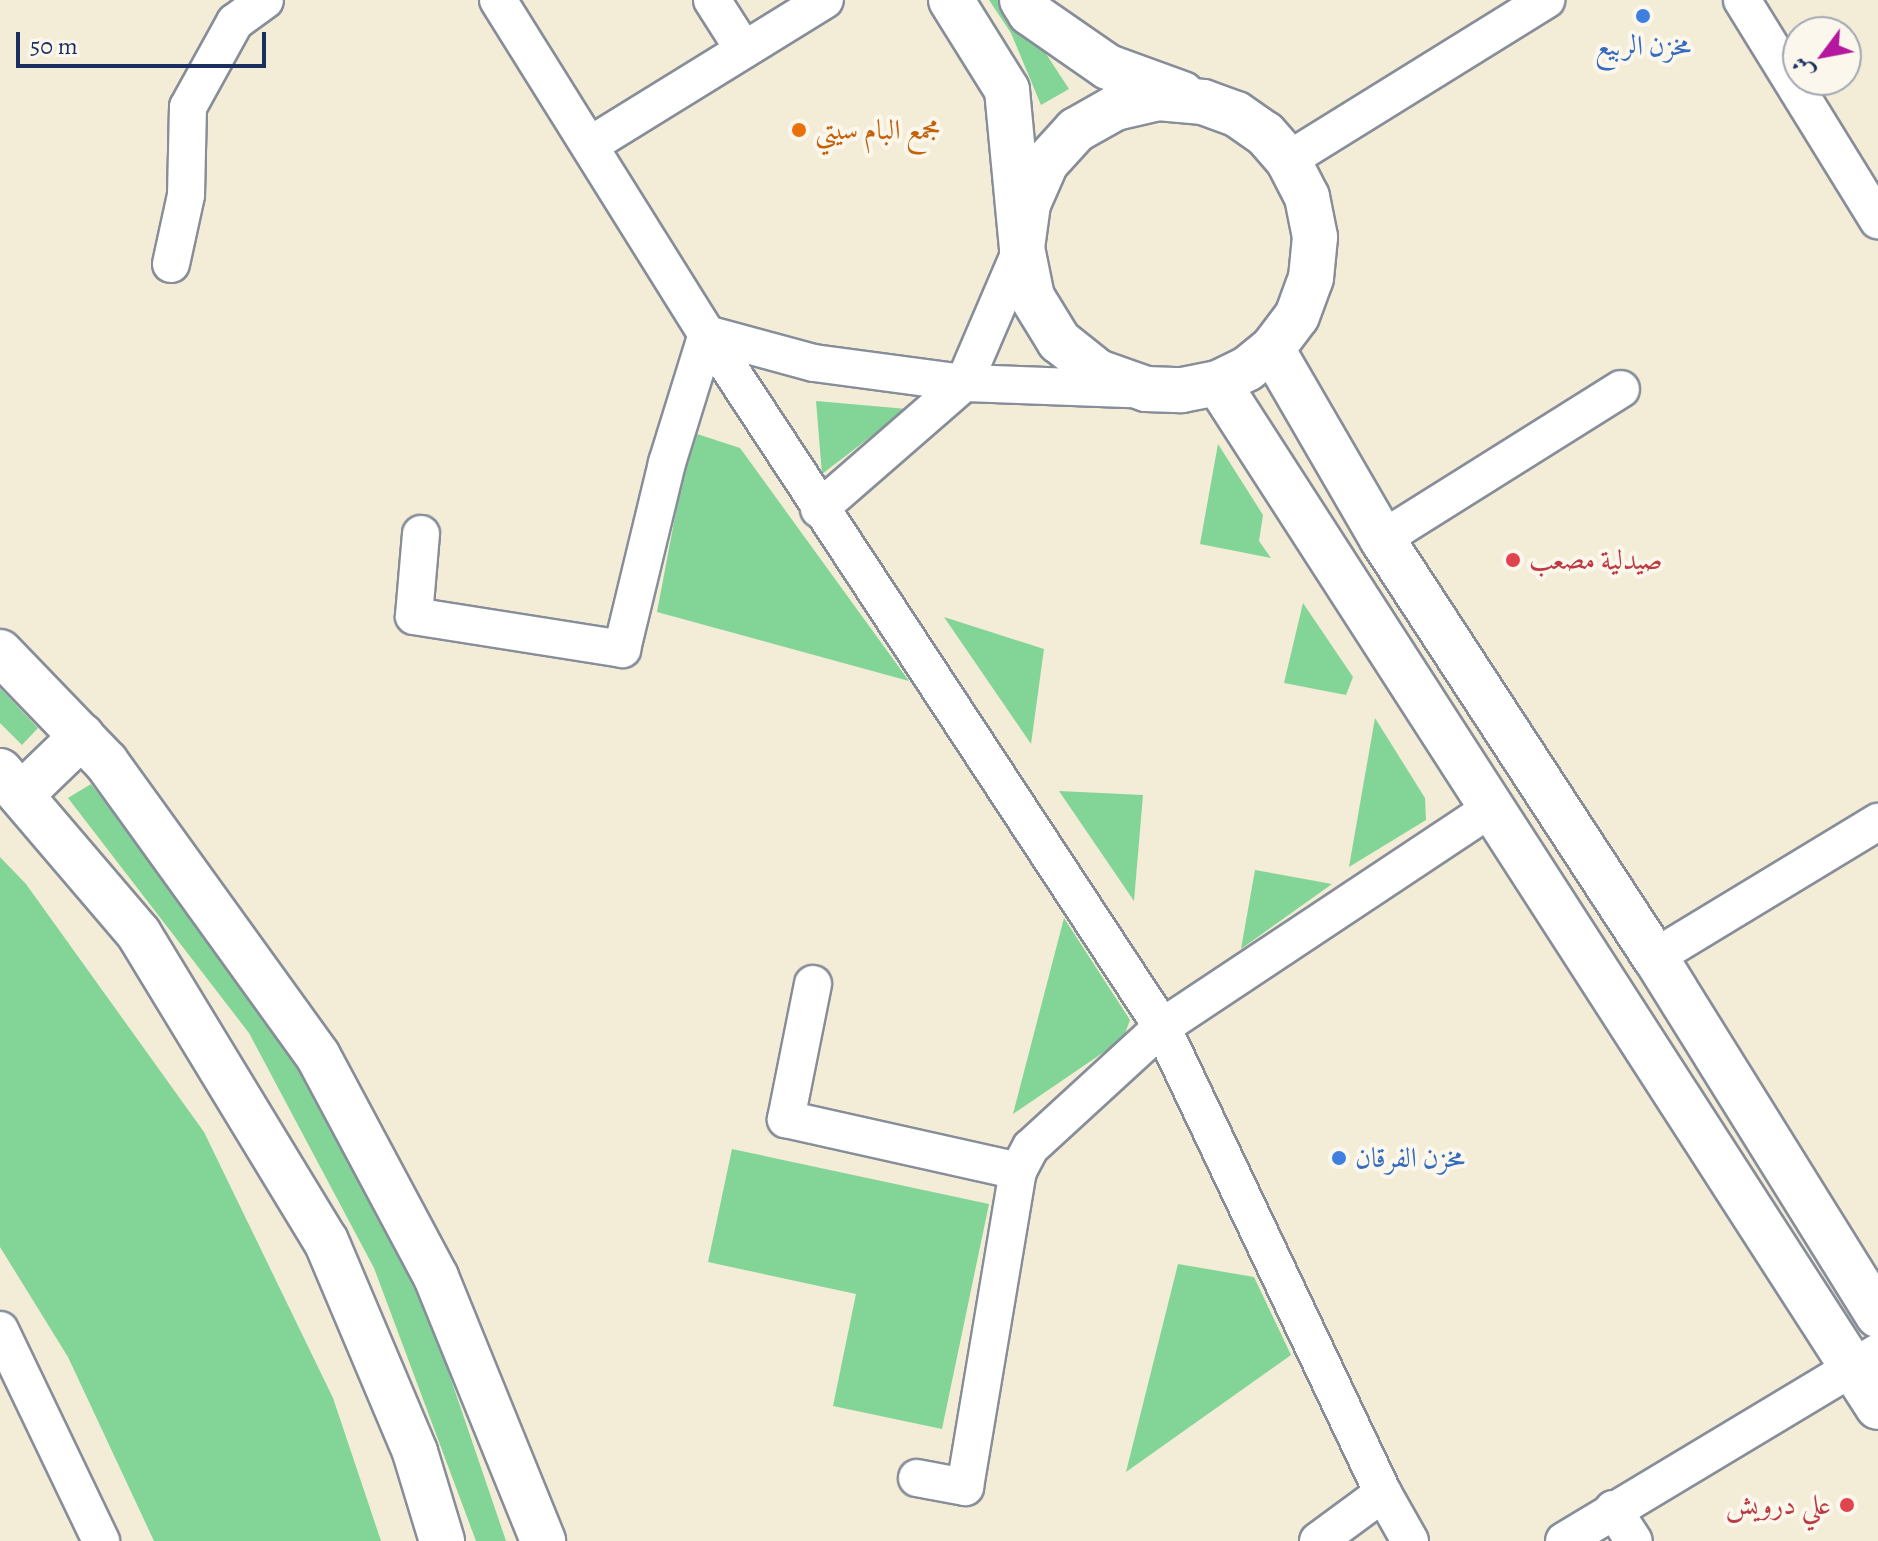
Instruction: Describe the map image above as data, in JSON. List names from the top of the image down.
{
  "places": [
    "مخزن الربيع",
    "مجمع البام سيتي",
    "صيدلية مصعب",
    "مخزن الفرقان",
    "علي درويش"
  ],
  "scale_bar": "50 m",
  "north": "bottom left"
}
